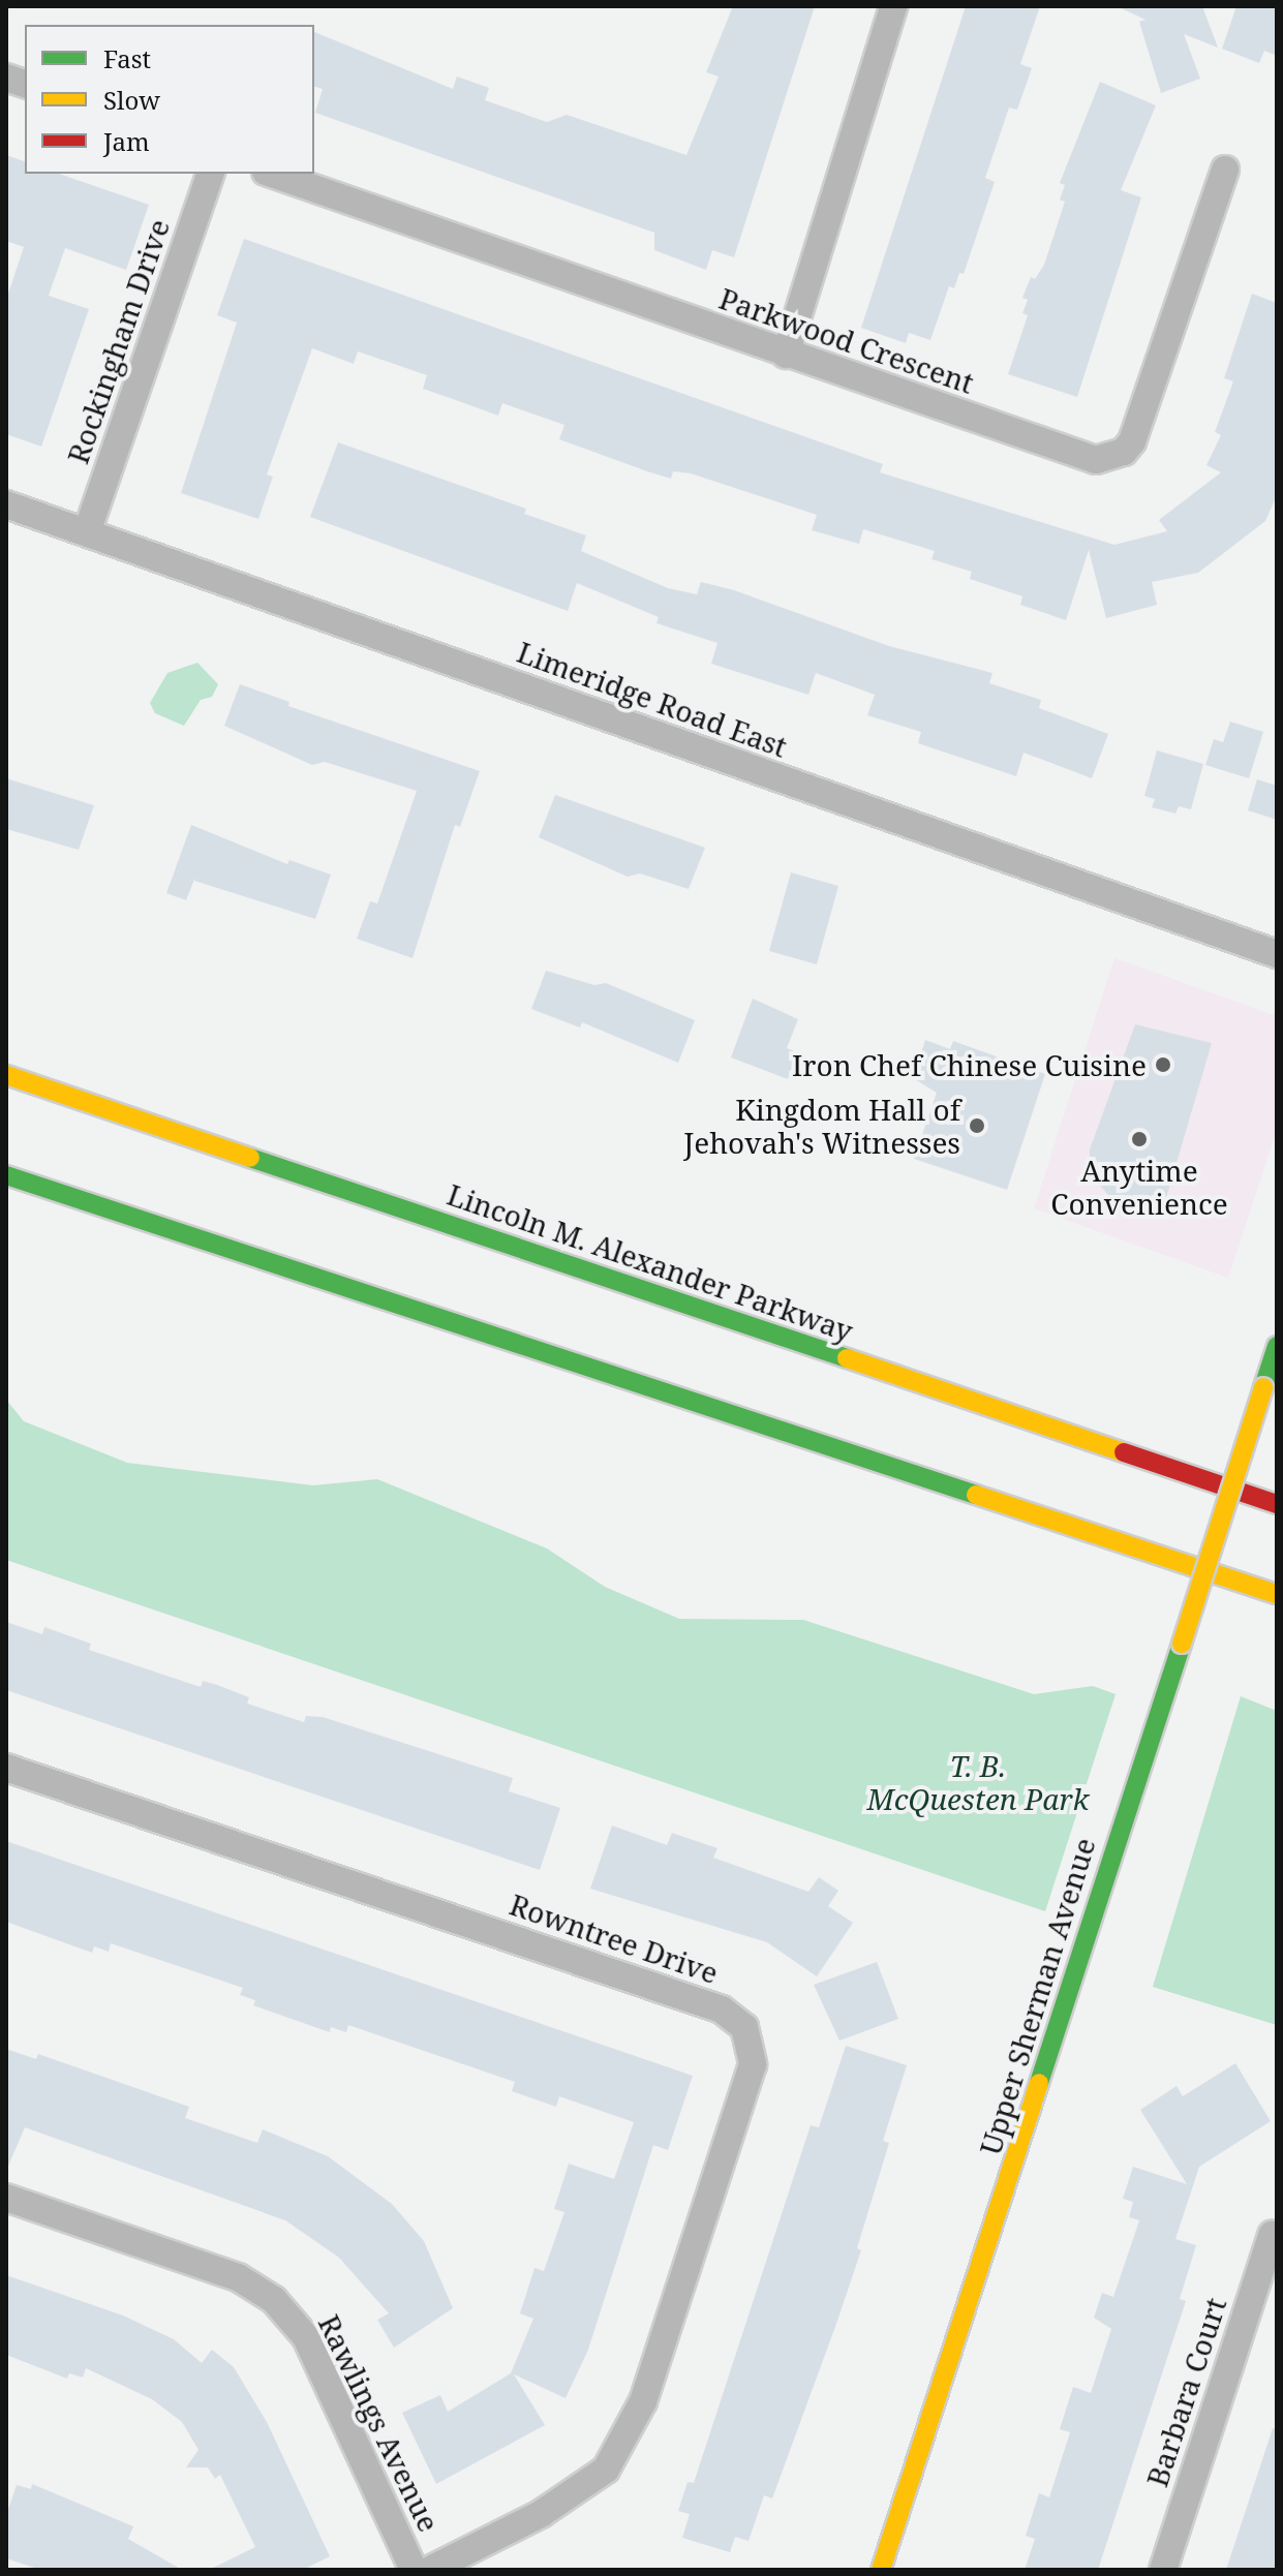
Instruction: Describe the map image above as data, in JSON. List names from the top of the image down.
{
  "streets": {
    "main road": ["Lincoln M. Alexander Parkway", "Upper Sherman Avenue"],
    "street": [
      "Parkwood Crescent",
      "Rockingham Drive",
      "Limeridge Road East",
      "Rowntree Drive",
      "Barbara Court",
      "Rawlings Avenue"
    ]
  },
  "crossings": [
    ["Rockingham Drive", "Limeridge Road East"]
  ],
  "parks": ["T. B. McQuesten Park"],
  "places": ["Iron Chef Chinese Cuisine", "Kingdom Hall of Jehovah's Witnesses", "Anytime Convenience"],
  "legend": ["Fast", "Slow", "Jam"]
}
